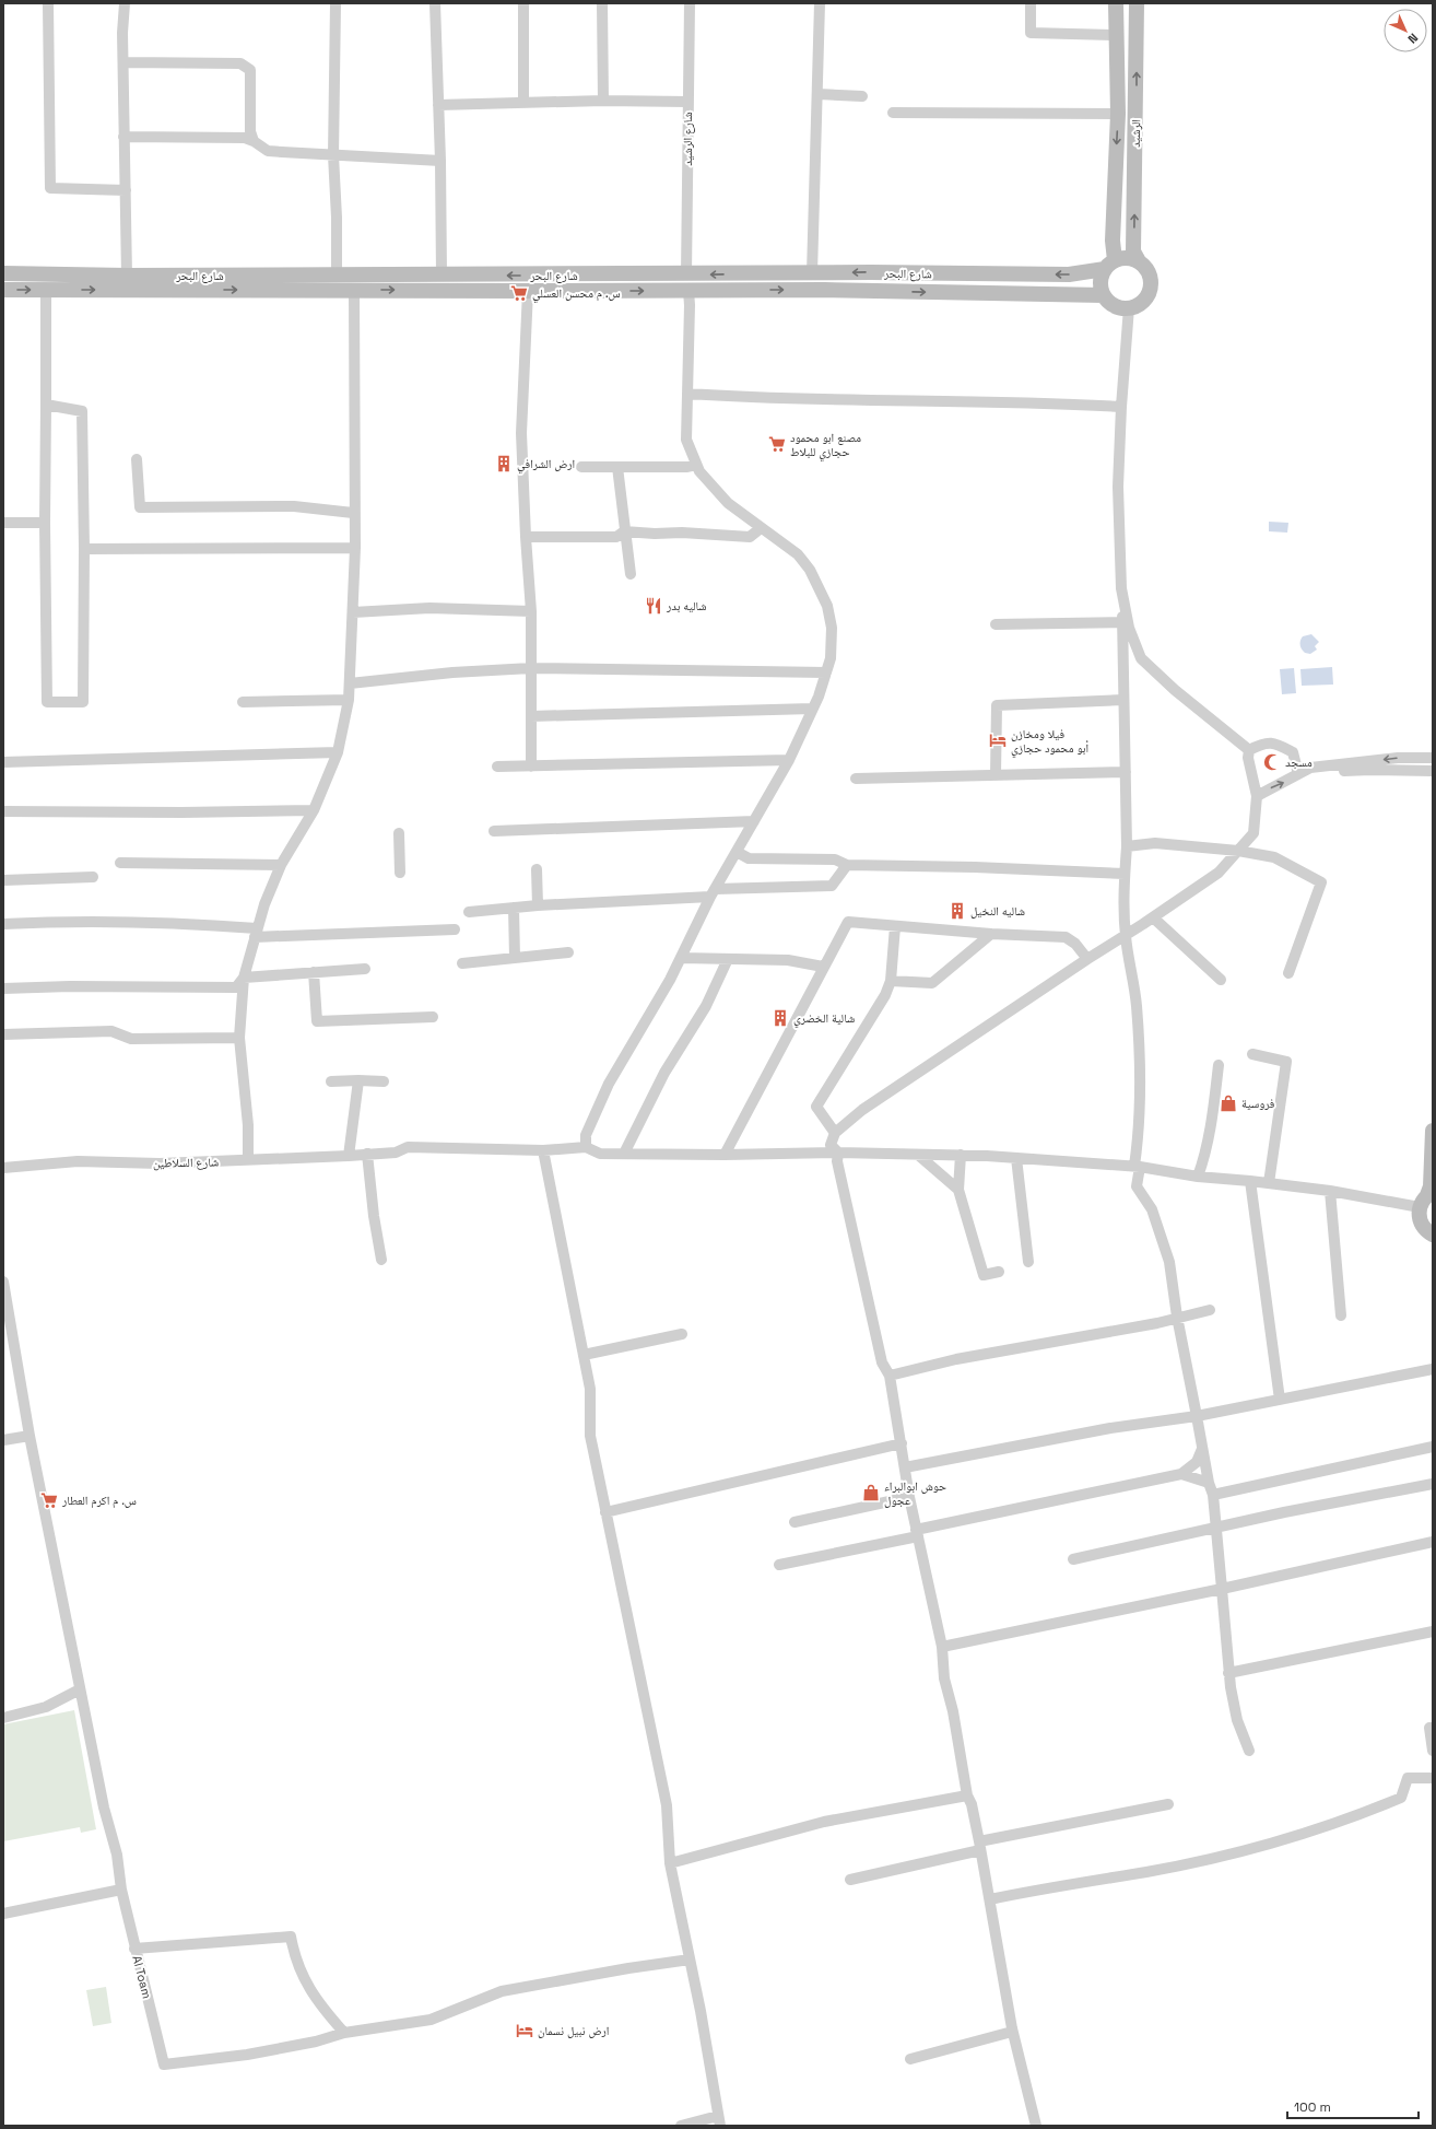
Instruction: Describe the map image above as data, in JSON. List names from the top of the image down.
{
  "streets": {
    "main road": ["الرشيد", "شارع البحر"],
    "street": ["شارع الرشيد", "شارع السلاطين", "Al Toam"]
  },
  "crossings": [
    ["الرشيد", "شارع البحر"],
    ["شارع الرشيد", "شارع البحر"]
  ],
  "places": {
    "supermarket": ["س. م محسن العسلي", "مصنع ابو محمود حجازي للبلاط", "س. م اكرم العطار"],
    "building": ["ارض الشرافي", "شاليه النخيل", "شالية الخضري"],
    "restaurant": ["شاليه بدر"],
    "hotel": ["فيلا ومخازن أبو محمود حجازي", "ارض نبيل نسمان"],
    "mosque": ["مسجد"],
    "shop": ["فروسية", "حوش ابوالبراء عجول"]
  },
  "scale_bar": "100 m",
  "north": "bottom right"
}
